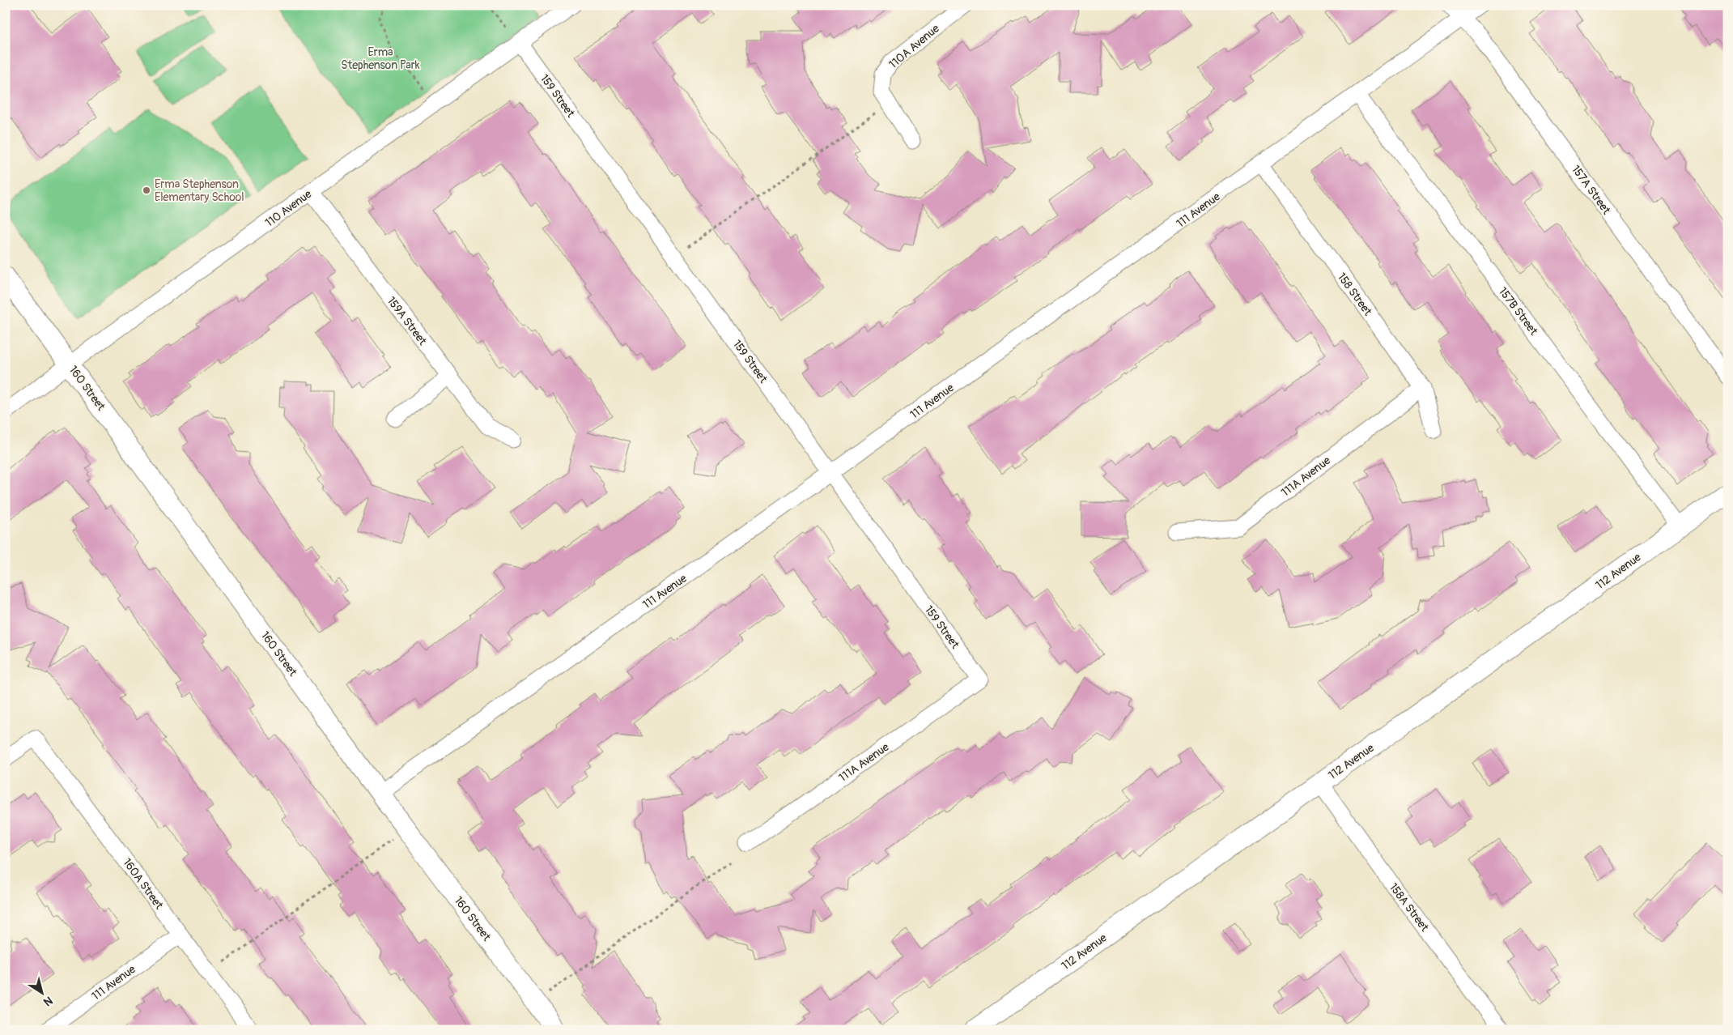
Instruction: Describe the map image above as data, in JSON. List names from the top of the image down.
{
  "streets": {
    "street": [
      "110A Avenue",
      "159 Street",
      "157A Street",
      "110 Avenue",
      "111 Avenue",
      "158 Street",
      "157B Street",
      "159A Street",
      "160 Street",
      "111A Avenue",
      "112 Avenue",
      "160A Street",
      "158A Street"
    ]
  },
  "crossings": [
    ["159 Street", "110 Avenue"],
    ["159 Street", "111 Avenue"],
    ["159 Street", "111A Avenue"],
    ["157A Street", "111 Avenue"],
    ["110 Avenue", "159A Street"],
    ["110 Avenue", "160 Street"],
    ["111 Avenue", "158 Street"],
    ["111 Avenue", "157B Street"],
    ["111 Avenue", "160 Street"],
    ["111 Avenue", "160A Street"],
    ["158 Street", "111A Avenue"],
    ["157B Street", "112 Avenue"],
    ["112 Avenue", "158A Street"]
  ],
  "parks": ["Erma Stephenson Park"],
  "places": ["Erma Stephenson Elementary School"],
  "north": "bottom right"
}
